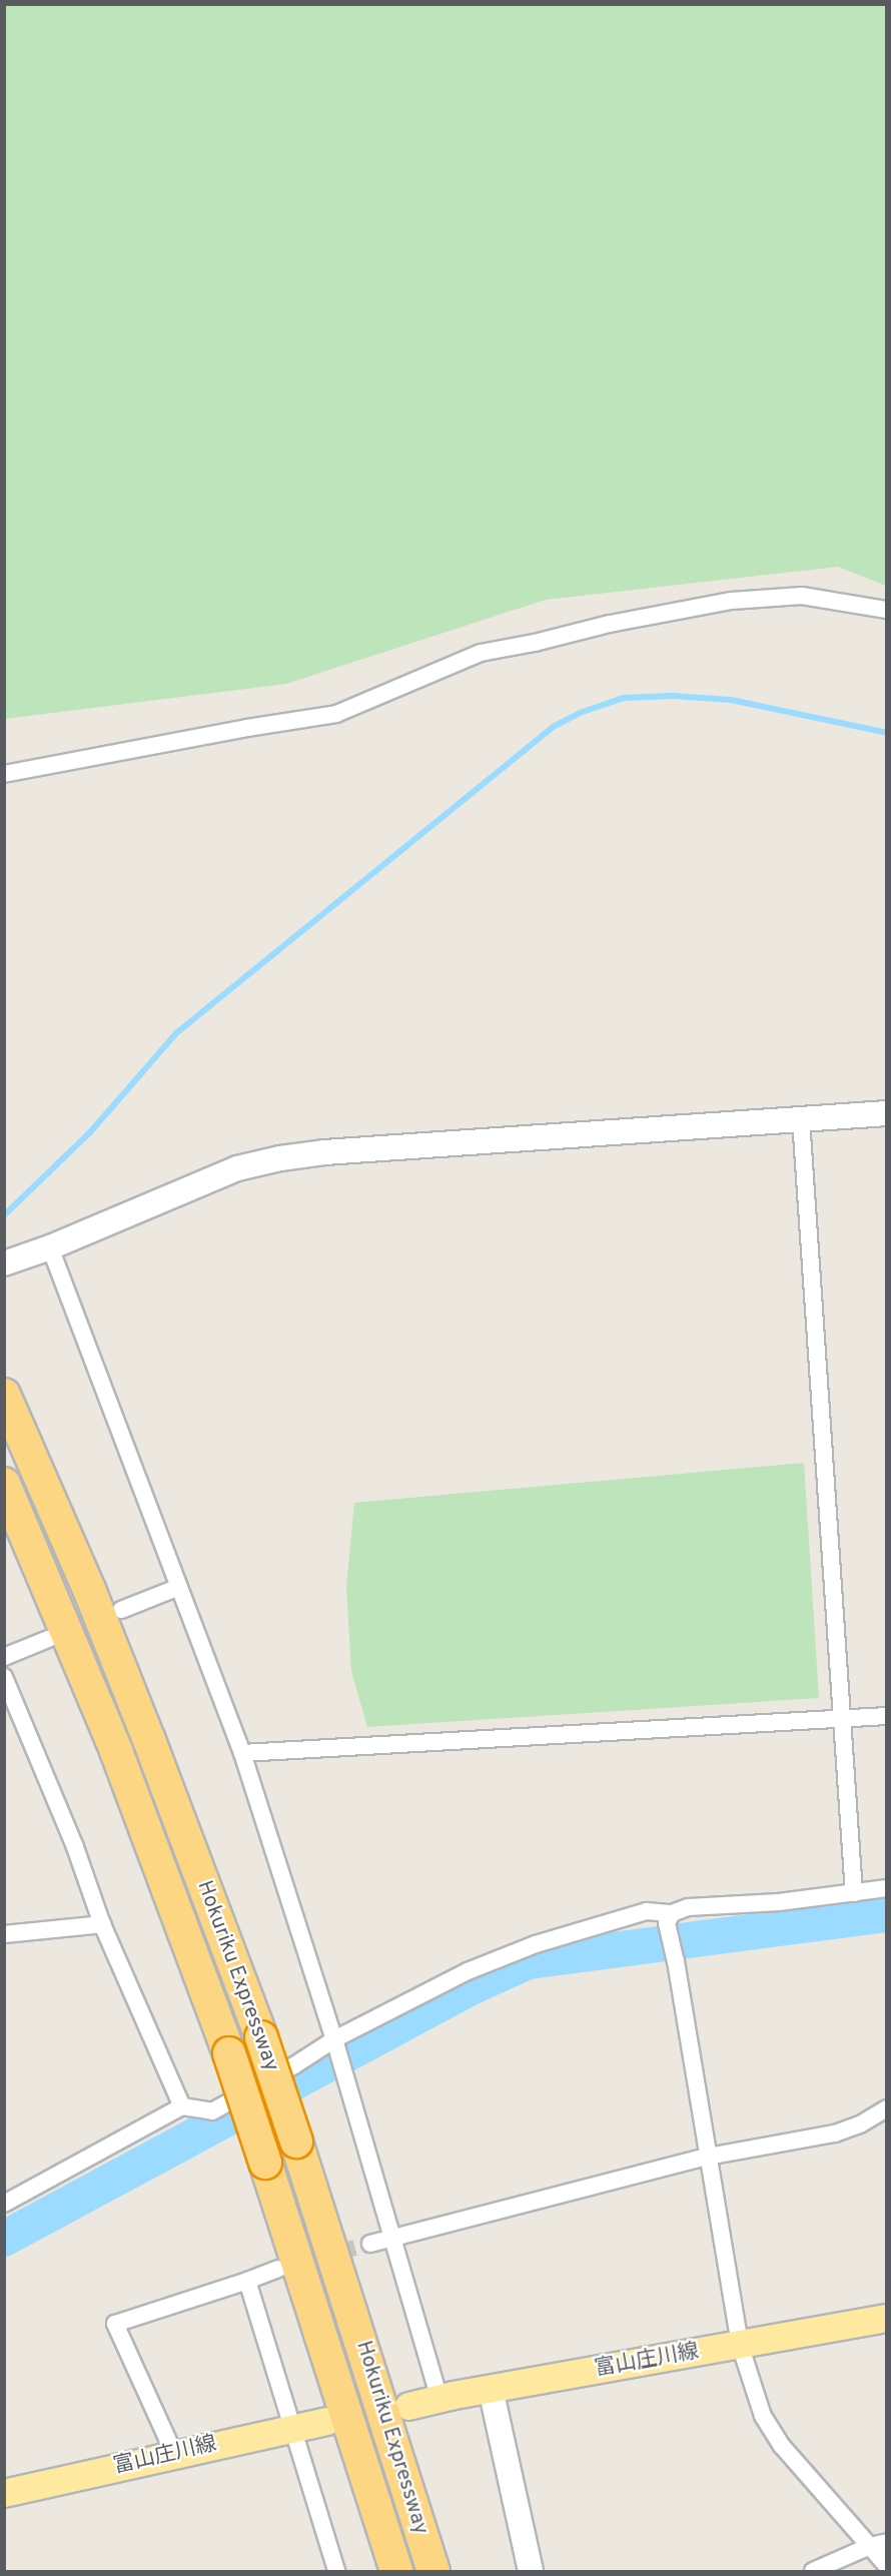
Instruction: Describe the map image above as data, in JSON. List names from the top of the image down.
{
  "streets": {
    "highway": ["Hokuriku Expressway"],
    "main road": ["富山庄川線"]
  }
}
